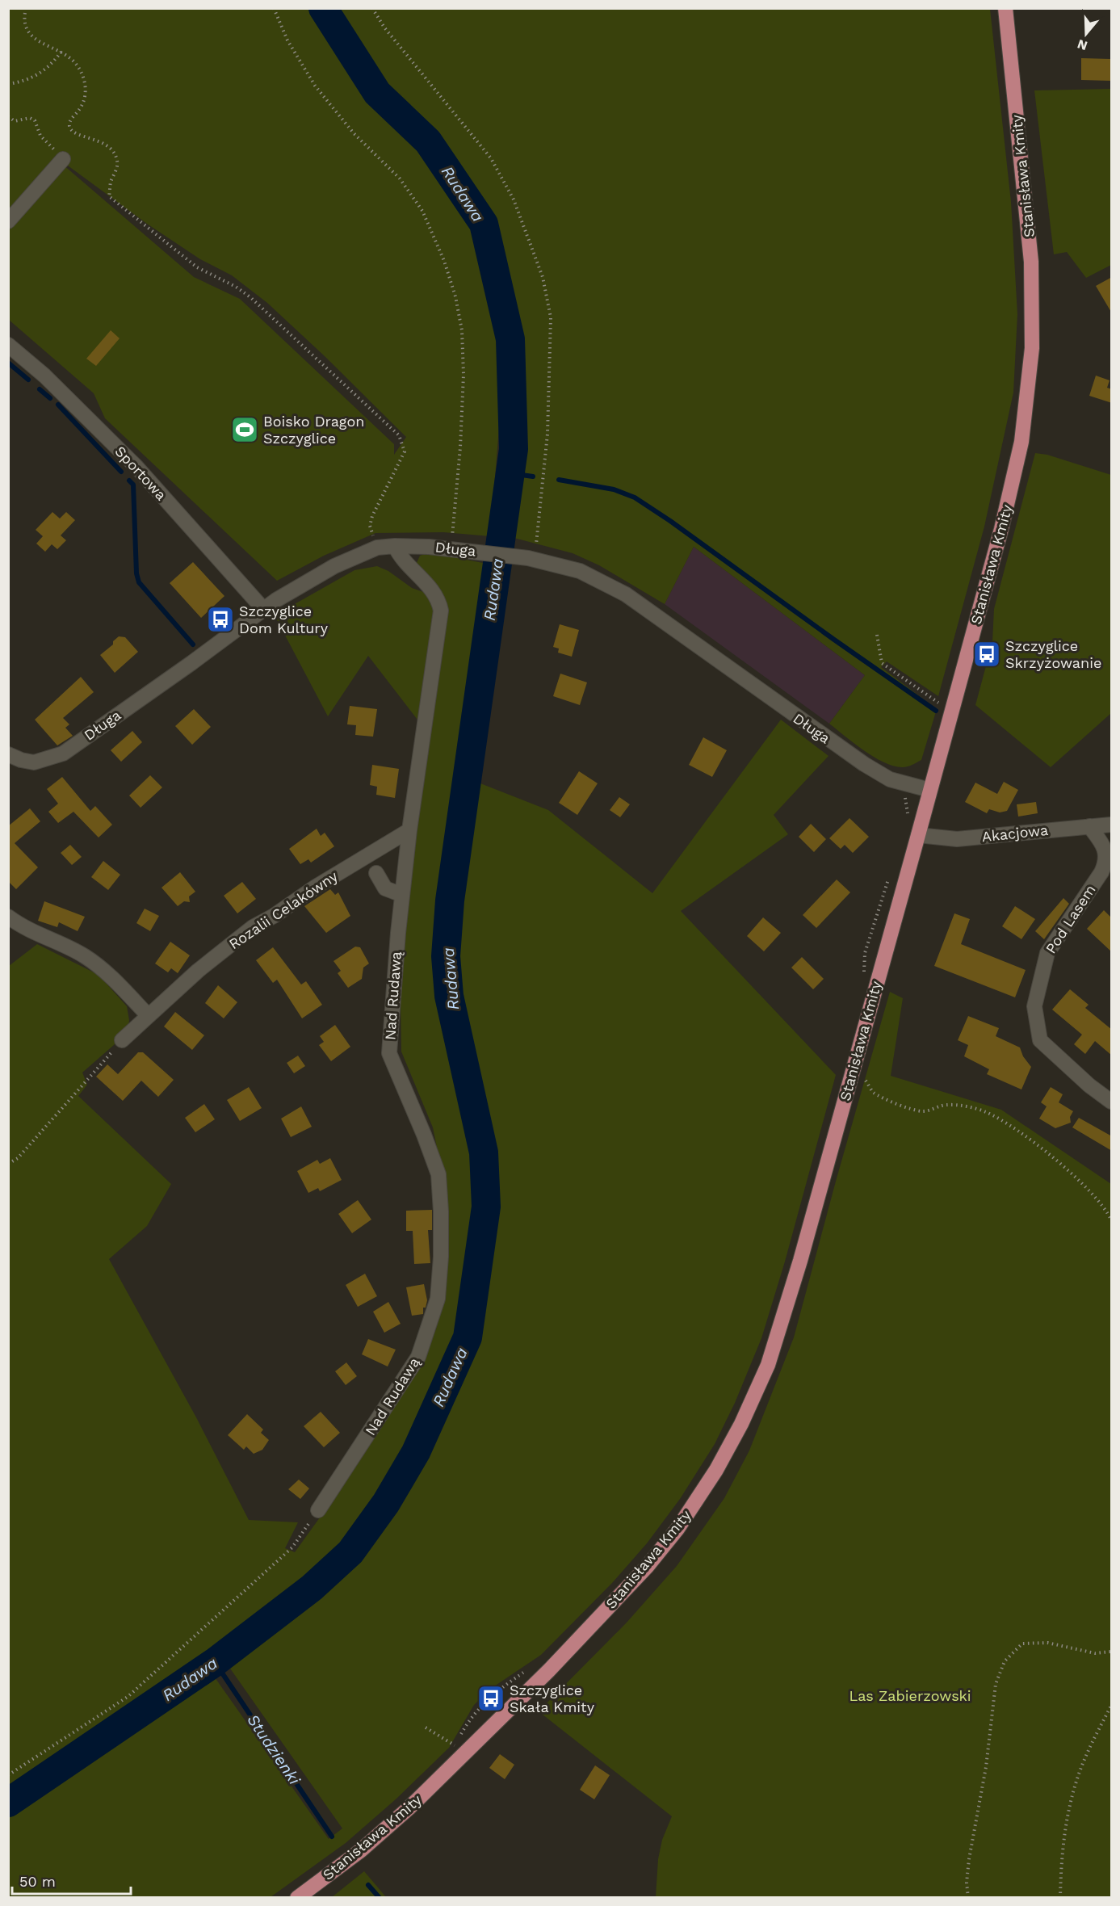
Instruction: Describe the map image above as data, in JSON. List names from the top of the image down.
{
  "streets": {
    "main road": ["Stanisława Kmity"],
    "street": [
      "Sportowa",
      "Długa",
      "Akacjowa",
      "Rozalii Celakówny",
      "Pod Lasem",
      "Nad Rudawą"
    ]
  },
  "crossings": [
    ["Stanisława Kmity", "Długa"],
    ["Stanisława Kmity", "Akacjowa"],
    ["Sportowa", "Długa"],
    ["Długa", "Nad Rudawą"],
    ["Akacjowa", "Pod Lasem"],
    ["Rozalii Celakówny", "Nad Rudawą"]
  ],
  "water": ["Rudawa", "Studzienki"],
  "parks": ["Las Zabierzowski"],
  "places": {
    "sports": ["Boisko Dragon Szczyglice"],
    "bus stop": ["Szczyglice Dom Kultury", "Szczyglice Skrzyżowanie", "Szczyglice Skała Kmity"]
  },
  "scale_bar": "50 m",
  "north": "bottom"
}
